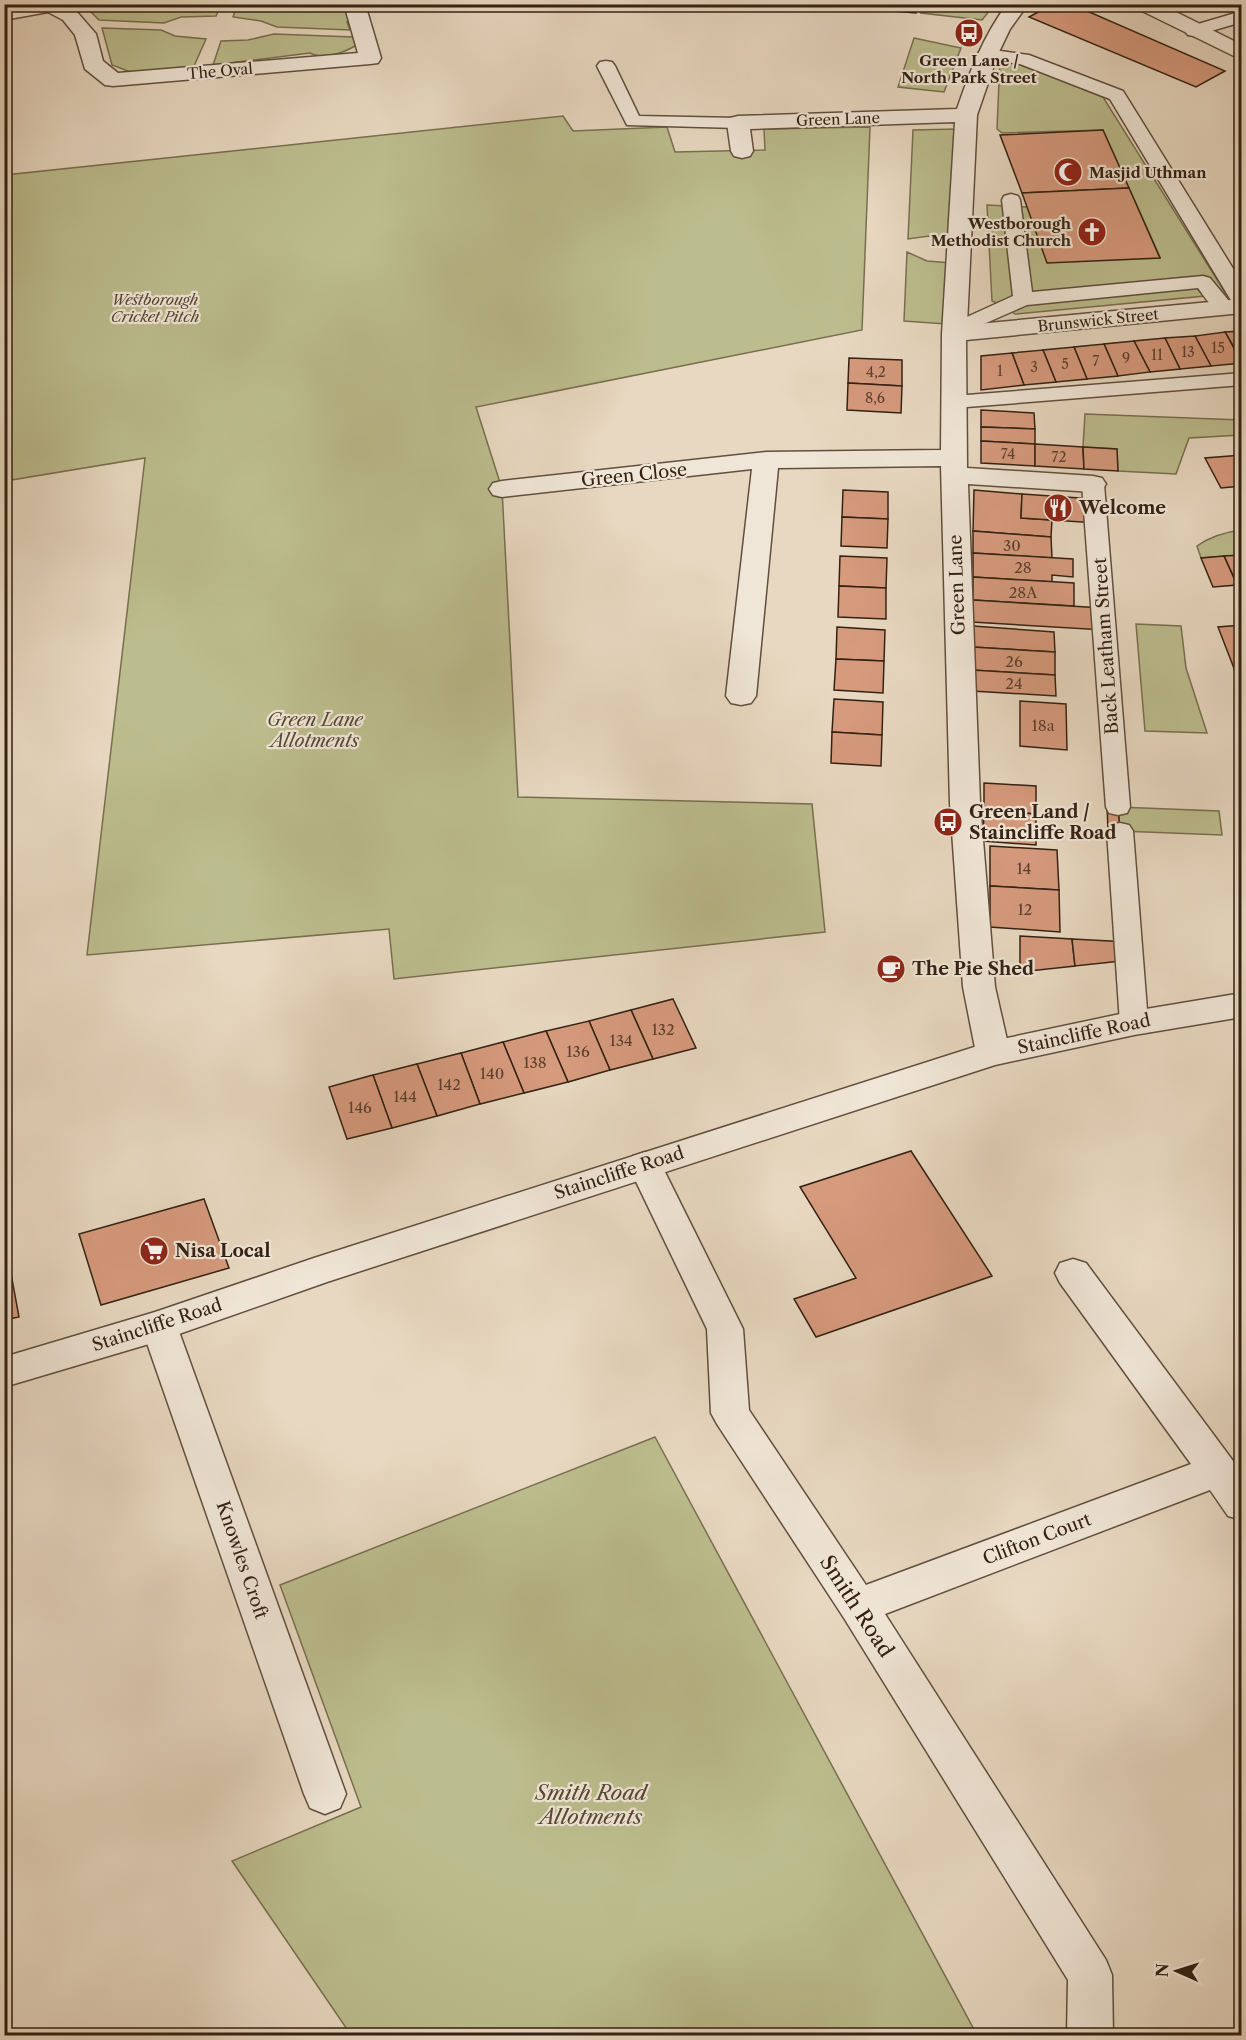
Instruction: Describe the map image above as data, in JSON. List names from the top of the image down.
{
  "streets": {
    "street": [
      "The Oval",
      "Green Lane",
      "Brunswick Street",
      "Green Close",
      "Staincliffe Road",
      "Clifton Court",
      "Knowles Croft",
      "Smith Road"
    ],
    "lane": ["Back Leatham Street"]
  },
  "crossings": [
    ["Green Lane", "Brunswick Street"],
    ["Green Lane", "Green Close"],
    ["Green Lane", "Staincliffe Road"],
    ["Green Close", "Back Leatham Street"],
    ["Back Leatham Street", "Staincliffe Road"],
    ["Staincliffe Road", "Knowles Croft"],
    ["Staincliffe Road", "Smith Road"],
    ["Clifton Court", "Smith Road"]
  ],
  "parks": ["Westborough Cricket Pitch", "Green Lane Allotments", "Smith Road Allotments"],
  "places": {
    "bus stop": ["Green Lane / North Park Street", "Green Land / Staincliffe Road"],
    "mosque": ["Masjid Uthman"],
    "church": ["Westborough Methodist Church"],
    "restaurant": ["Welcome"],
    "cafe": ["The Pie Shed"],
    "supermarket": ["Nisa Local"]
  },
  "house_numbers": [
    "15",
    "13",
    "11",
    "9",
    "7",
    "5",
    "3",
    "1",
    "4,2",
    "8,6",
    "74",
    "72",
    "30",
    "28",
    "28A",
    "26",
    "24",
    "18a",
    "14",
    "12",
    "132",
    "134",
    "136",
    "138",
    "140",
    "142",
    "144",
    "146"
  ],
  "north": "left"
}
